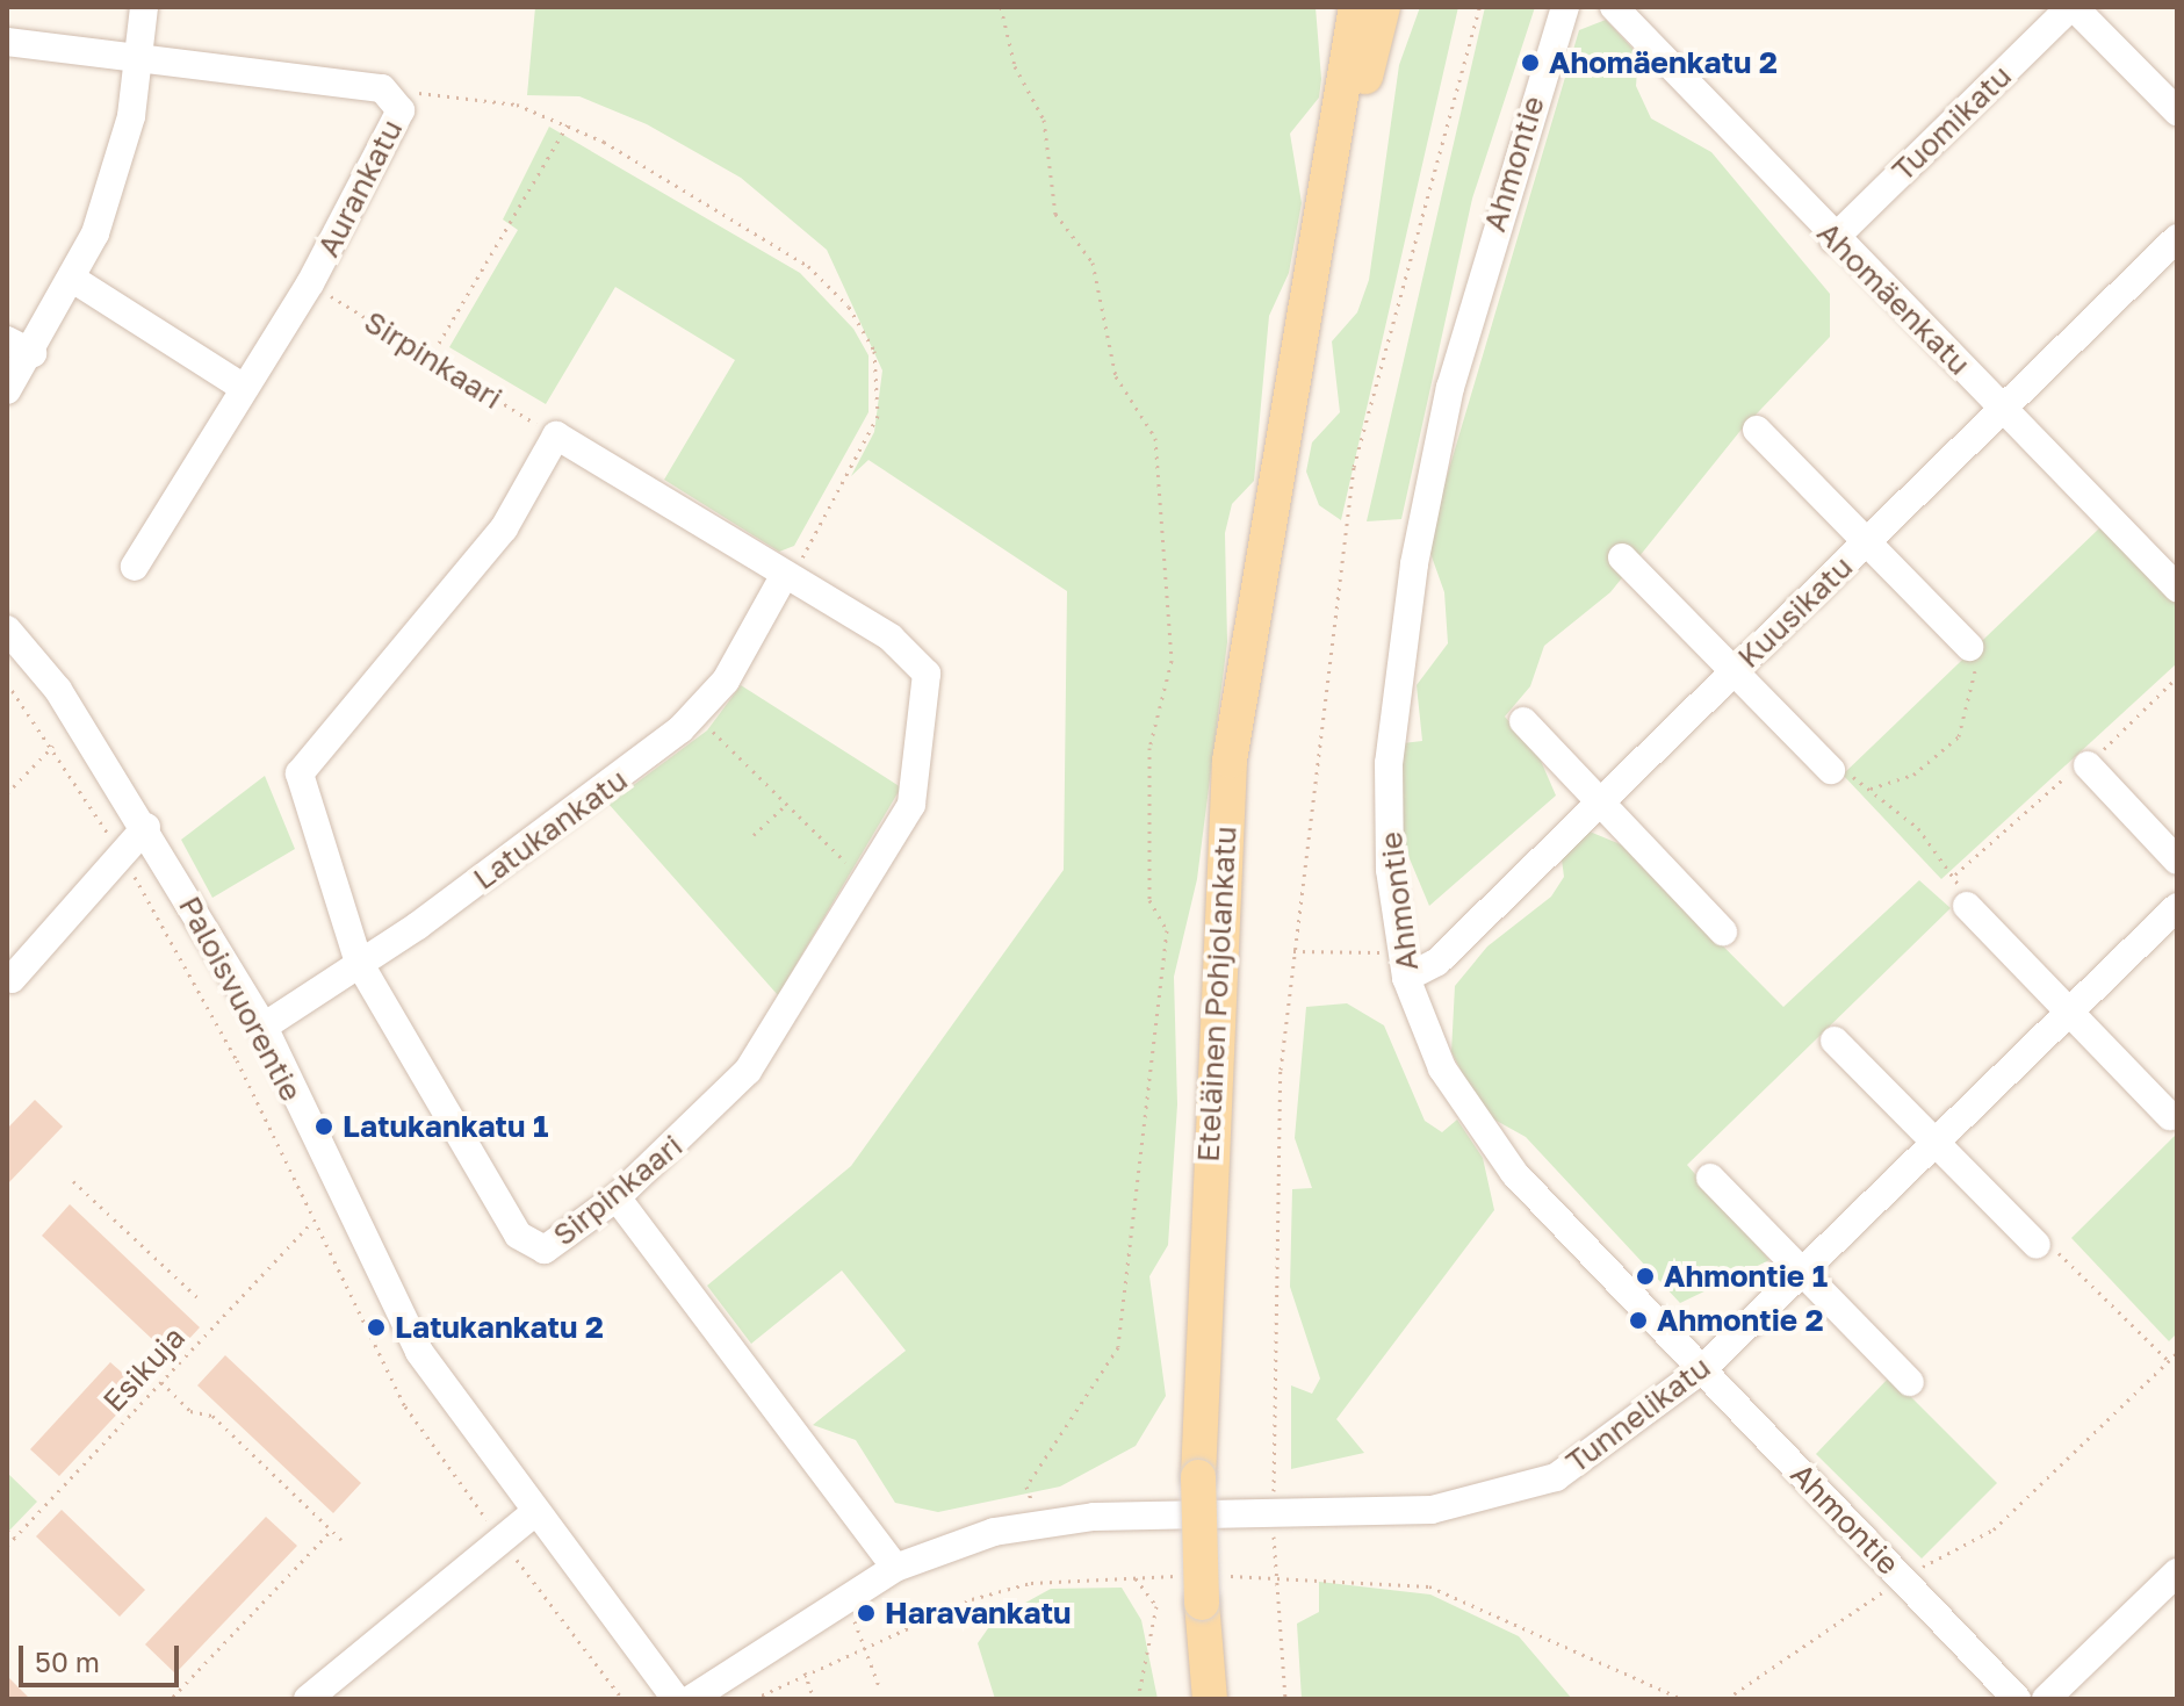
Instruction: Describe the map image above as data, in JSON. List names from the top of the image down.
{
  "streets": {
    "main road": ["Eteläinen Pohjolankatu"],
    "street": [
      "Tuomikatu",
      "Ahmontie",
      "Aurankatu",
      "Ahomäenkatu",
      "Sirpinkaari",
      "Kuusikatu",
      "Latukankatu",
      "Paloisvuorentie",
      "Tunnelikatu"
    ],
    "path": ["Esikuja"]
  },
  "crossings": [
    ["Tuomikatu", "Ahomäenkatu"],
    ["Ahmontie", "Kuusikatu"],
    ["Ahmontie", "Tunnelikatu"],
    ["Aurankatu", "Sirpinkaari"],
    ["Ahomäenkatu", "Kuusikatu"],
    ["Sirpinkaari", "Latukankatu"],
    ["Latukankatu", "Paloisvuorentie"]
  ],
  "places": [
    "Ahomäenkatu 2",
    "Latukankatu 1",
    "Ahmontie 1",
    "Ahmontie 2",
    "Latukankatu 2",
    "Haravankatu"
  ],
  "scale_bar": "50 m"
}
